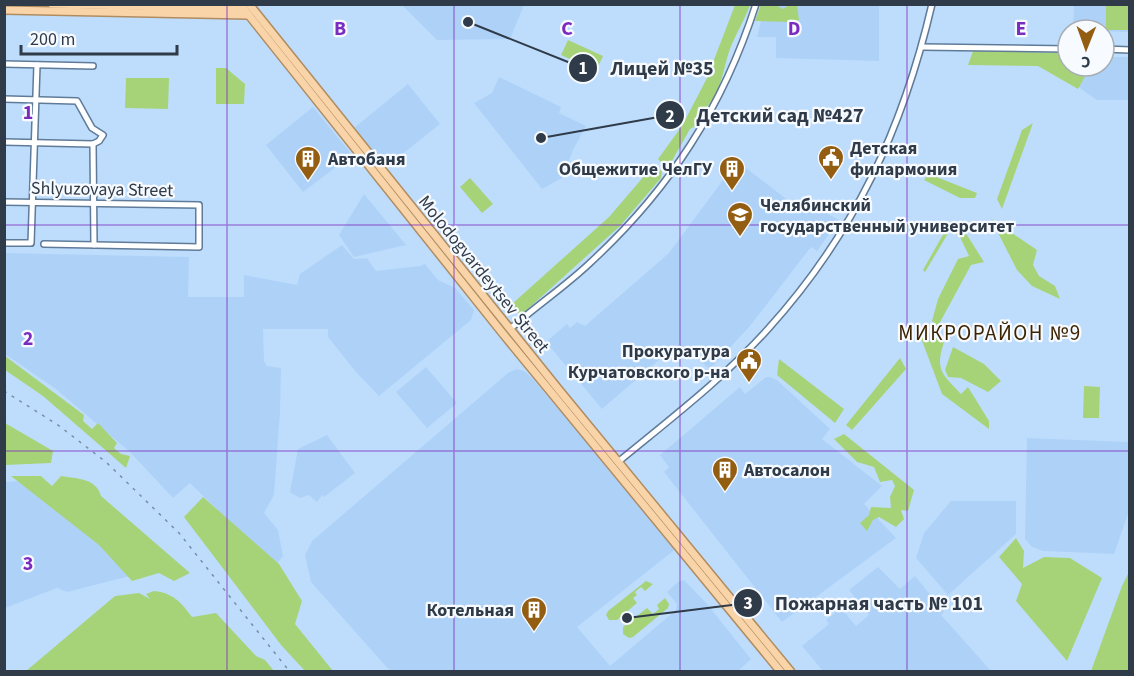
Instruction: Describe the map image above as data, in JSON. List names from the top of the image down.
{
  "streets": {
    "main road": ["Molodogvardeytsev Street"],
    "street": ["Shlyuzovaya Street"]
  },
  "districts": ["МИКРОРАЙОН №9"],
  "places": {
    "other": ["Лицей №35", "Детский сад №427", "Пожарная часть № 101"],
    "public building": ["Детская филармония", "Прокуратура Курчатовского р-на"],
    "building": [
      "Автобаня",
      "Общежитие ЧелГУ",
      "Автосалон",
      "Котельная"
    ],
    "school or university": ["Челябинский государственный университет"]
  },
  "scale_bar": "200 m",
  "north": "bottom",
  "grid": {
    "columns": [
      "B",
      "C",
      "D",
      "E"
    ],
    "rows": ["1", "2", "3"]
  }
}
